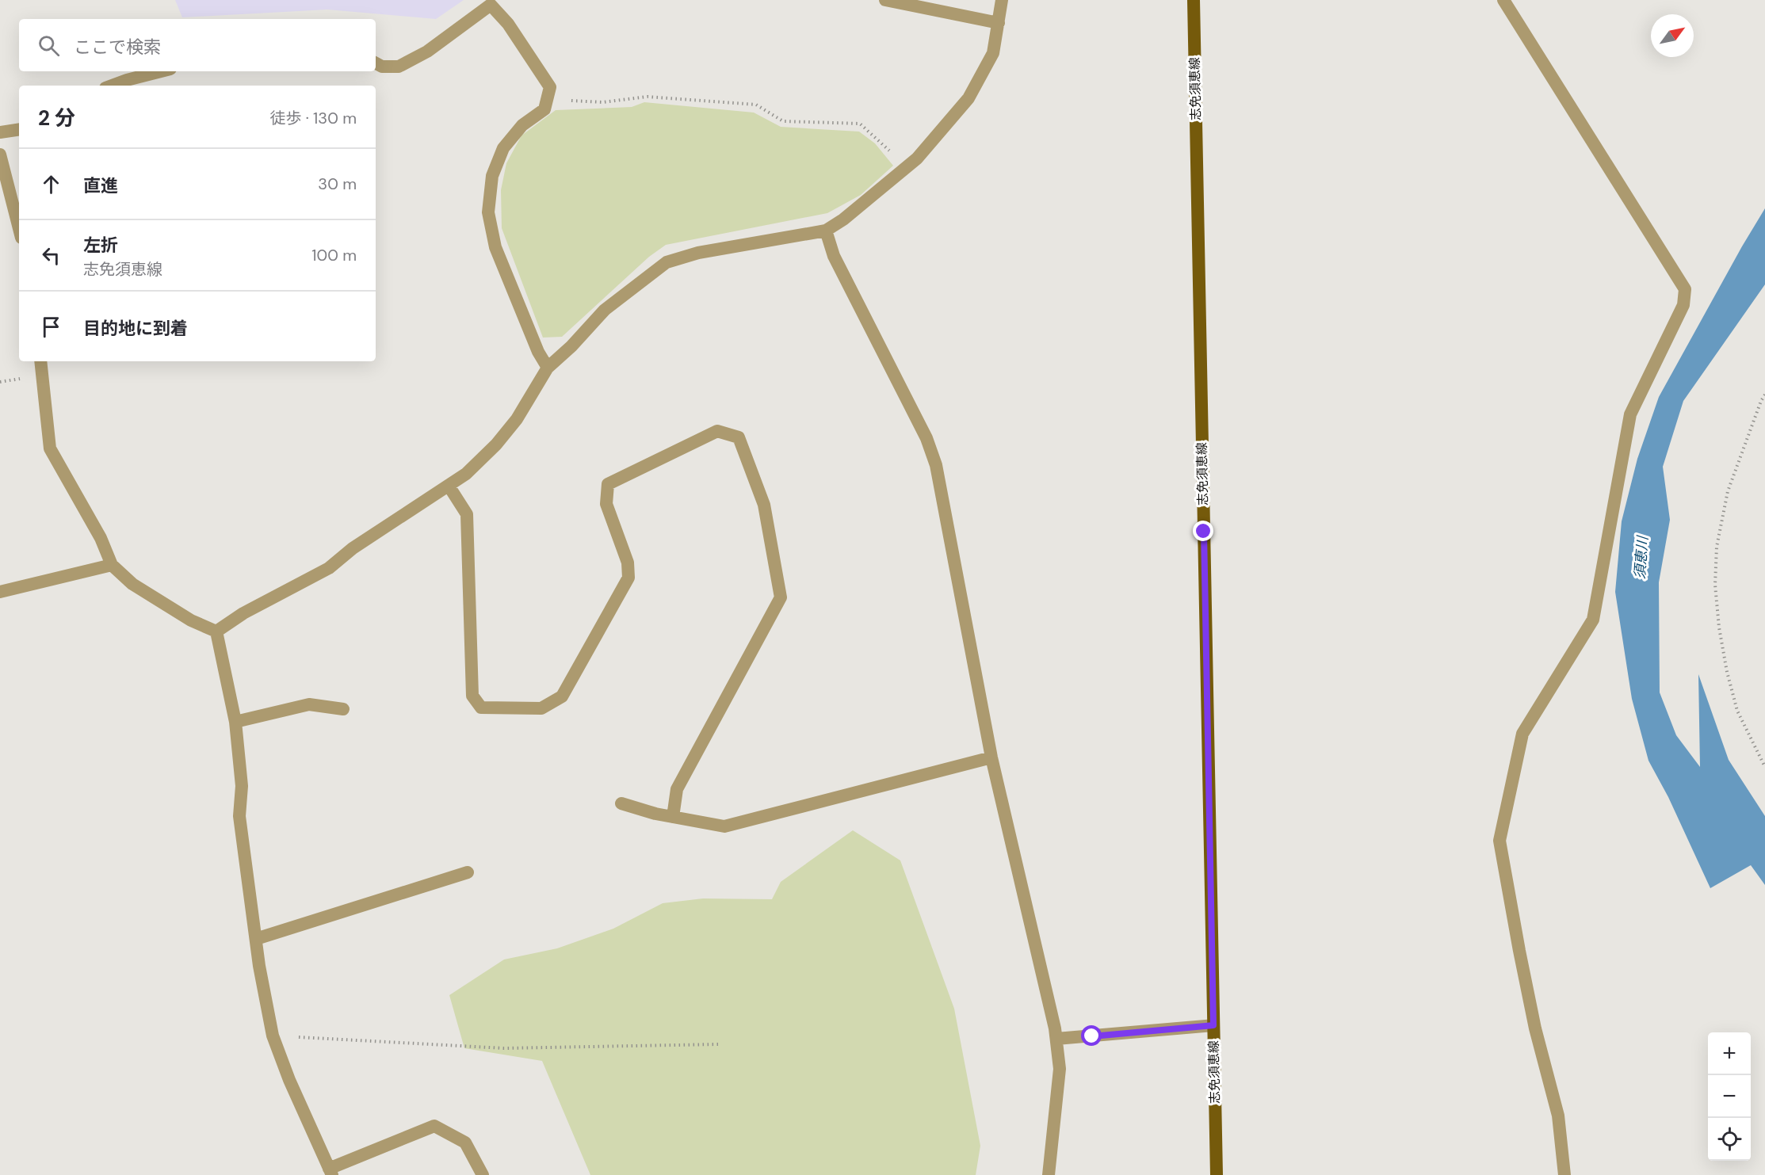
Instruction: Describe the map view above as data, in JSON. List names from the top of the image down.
{
  "streets": {
    "main road": ["志免須恵線"]
  },
  "water": ["須恵川"],
  "north": "top right",
  "page": {
    "search": "ここで検索",
    "heading": ["2 分", "徒歩 · 130 m"],
    "list": [
      ["直進", "30 m"],
      ["左折", "志免須恵線", "100 m"],
      "目的地に到着"
    ],
    "map_buttons": ["+", "−"]
  }
}
